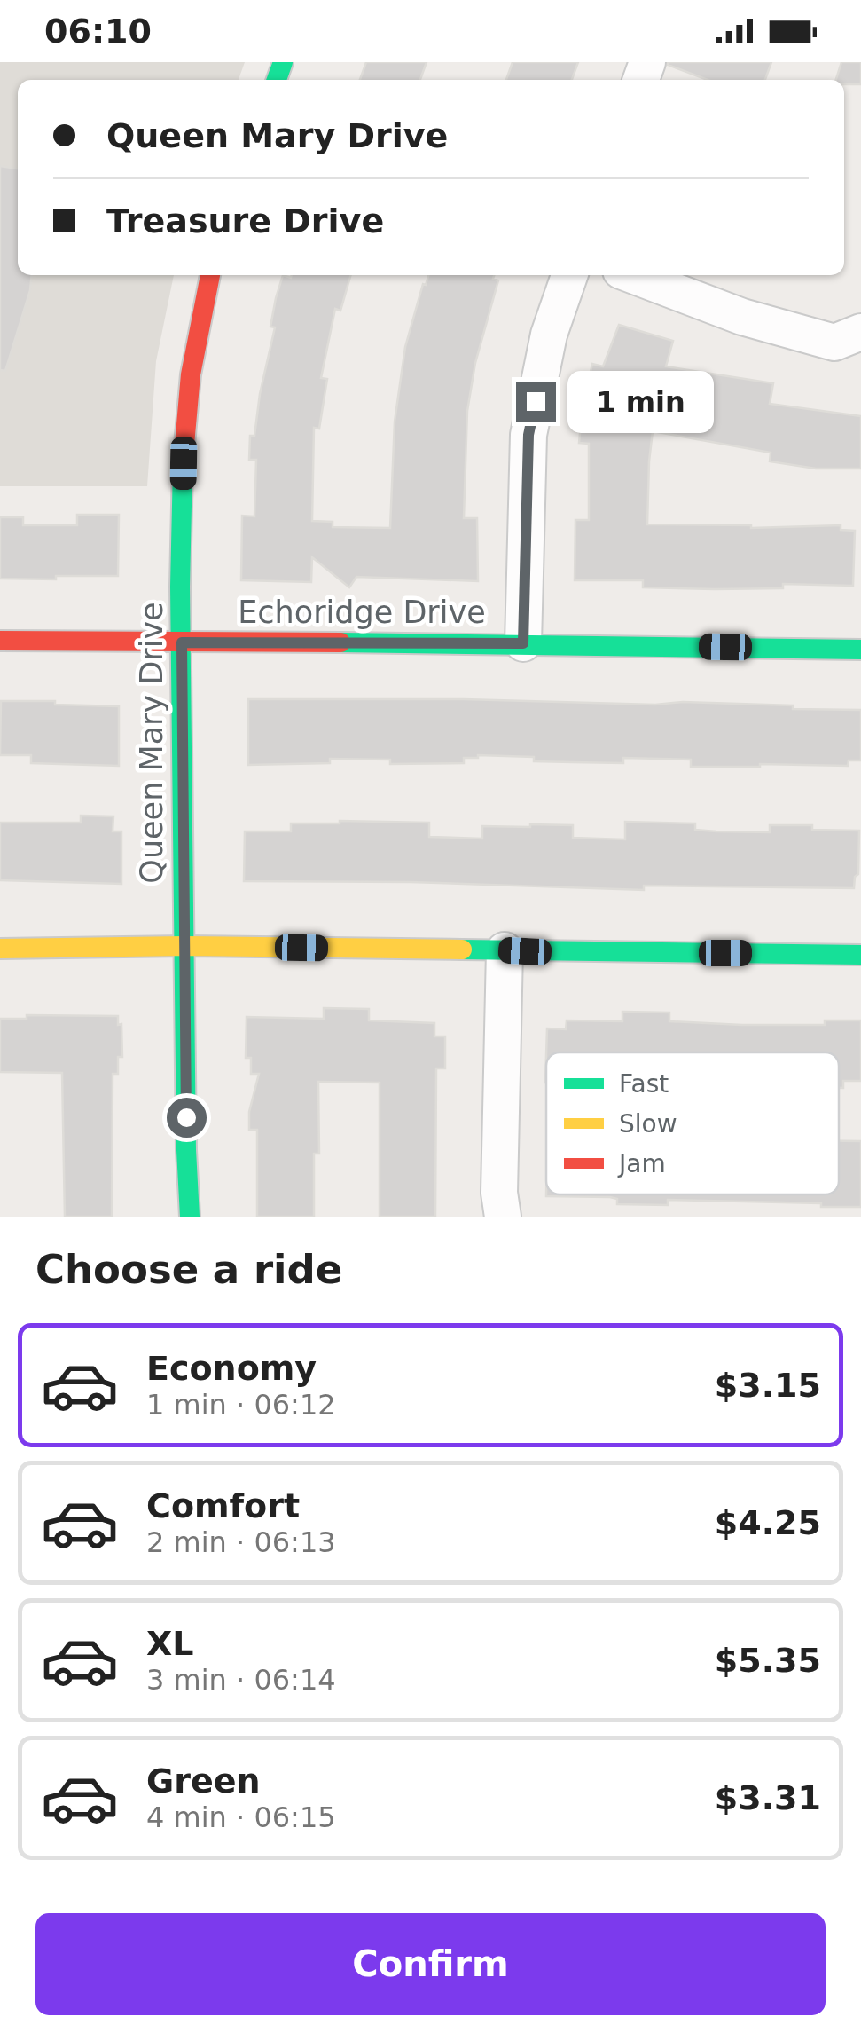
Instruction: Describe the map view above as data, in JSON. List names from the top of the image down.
{
  "streets": {
    "street": ["Echoridge Drive", "Queen Mary Drive"]
  },
  "crossings": [
    ["Echoridge Drive", "Queen Mary Drive"]
  ],
  "legend": ["Fast", "Slow", "Jam"],
  "page": {
    "status": "06:10",
    "banner": ["Queen Mary Drive", "Treasure Drive"],
    "bubble": "1 min",
    "heading": "Choose a ride",
    "list": [
      {
        "name": "Economy",
        "note": "1 min · 06:12",
        "value": "$3.15"
      },
      {
        "name": "Comfort",
        "note": "2 min · 06:13",
        "value": "$4.25"
      },
      {
        "name": "XL",
        "note": "3 min · 06:14",
        "value": "$5.35"
      },
      {
        "name": "Green",
        "note": "4 min · 06:15",
        "value": "$3.31"
      }
    ],
    "buttons": "Confirm"
  }
}
